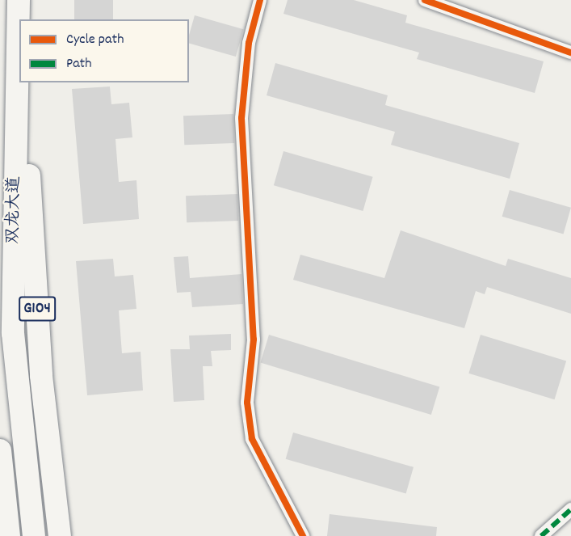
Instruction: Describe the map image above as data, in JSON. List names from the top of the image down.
{
  "streets": {
    "highway": ["双龙大道", "G104"]
  },
  "crossings": [
    ["双龙大道", "G104"]
  ],
  "legend": ["Cycle path", "Path"]
}
